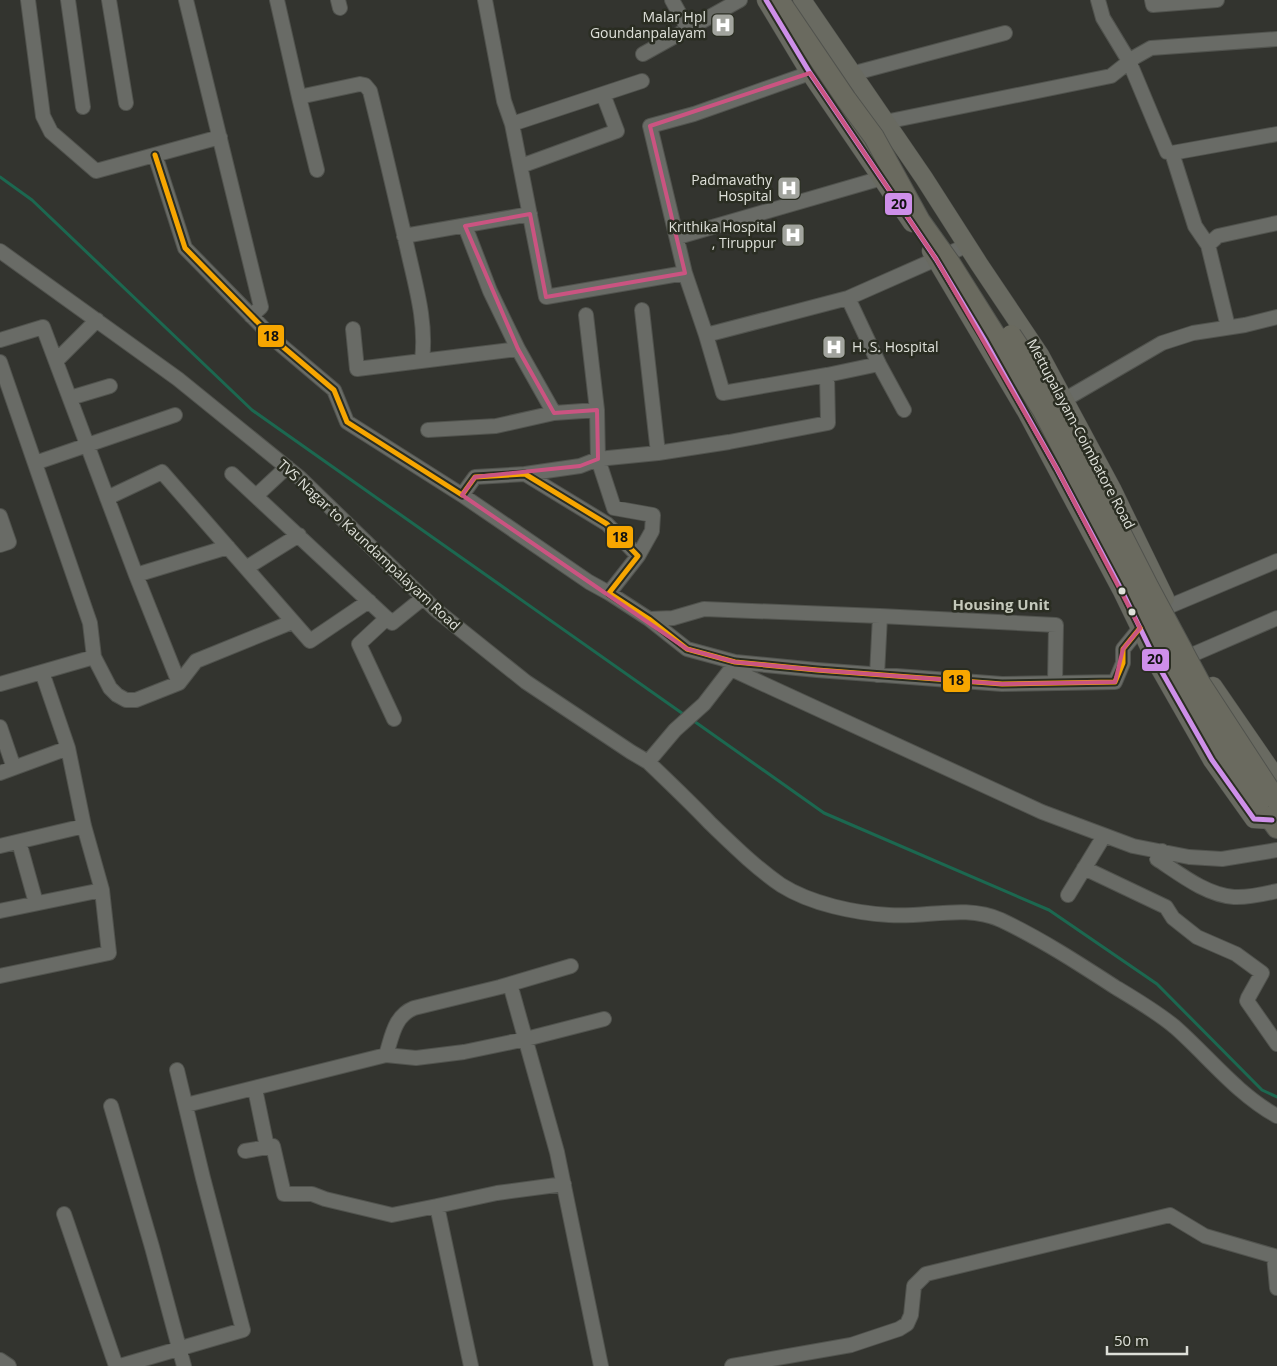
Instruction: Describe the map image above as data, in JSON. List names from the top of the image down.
{
  "streets": {
    "main road": ["Mettupalayam-Coimbatore Road"],
    "street": ["TVS Nagar to Kaundampalayam Road"]
  },
  "districts": ["Housing Unit"],
  "places": {
    "hospital": [
      "Malar Hpl Goundanpalayam",
      "Padmavathy Hospital",
      "Krithika Hospital , Tiruppur",
      "H. S. Hospital"
    ]
  },
  "lines": ["transit line 20", "transit line 18"],
  "scale_bar": "50 m"
}
